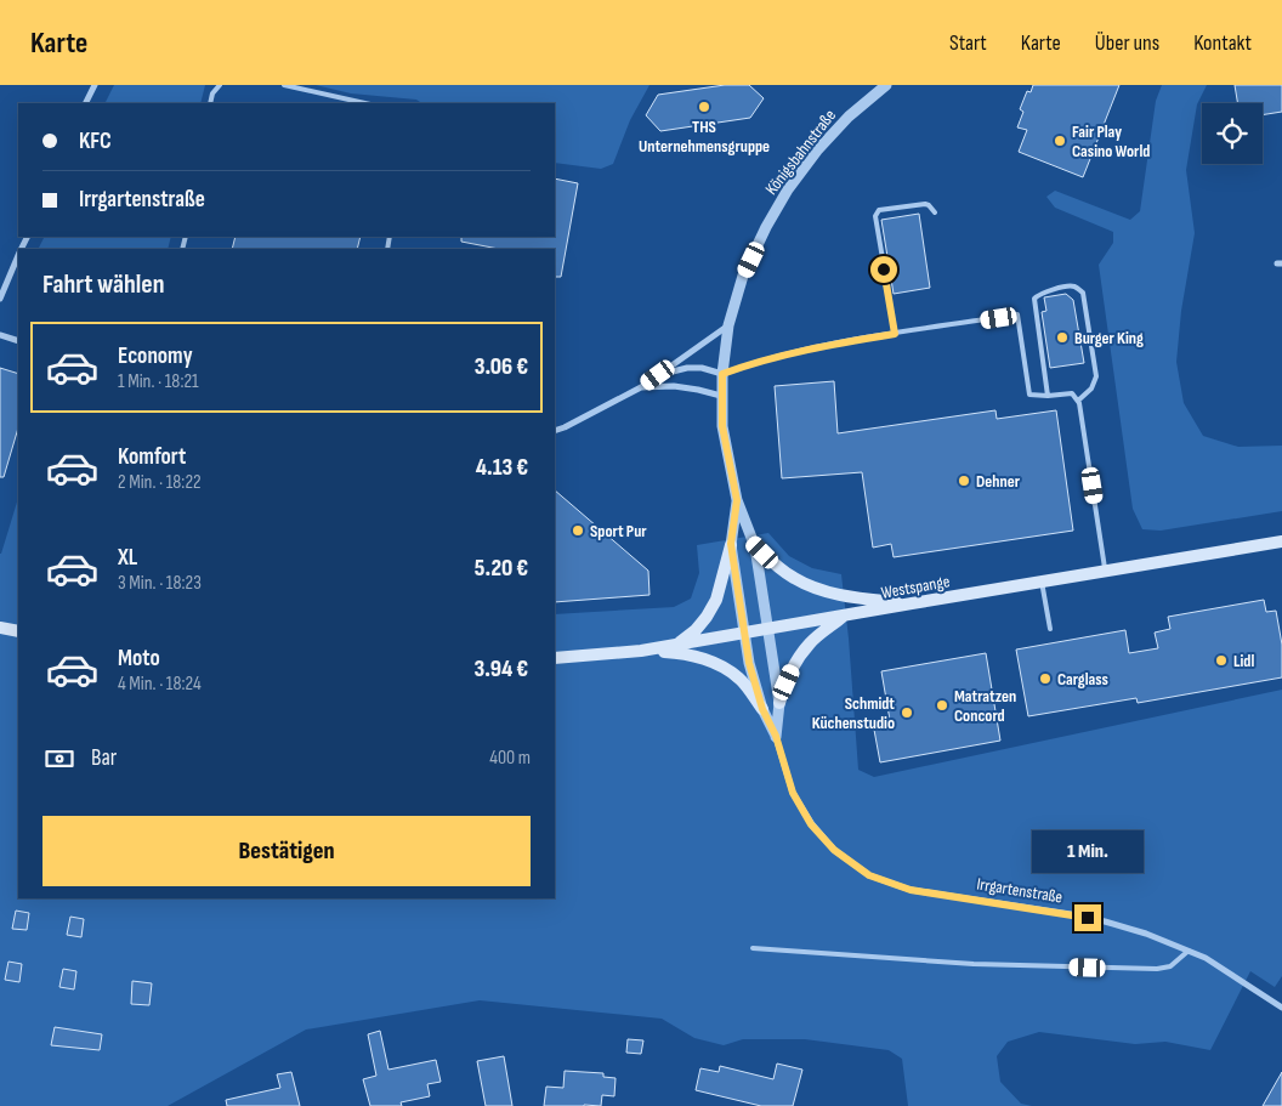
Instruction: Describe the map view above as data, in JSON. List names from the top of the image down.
{
  "streets": {
    "main road": ["Westspange"],
    "street": ["Königsbahnstraße", "Irrgartenstraße"]
  },
  "crossings": [
    ["Königsbahnstraße", "Westspange"],
    ["Königsbahnstraße", "Irrgartenstraße"],
    ["Westspange", "Irrgartenstraße"]
  ],
  "places": [
    "THS Unternehmensgruppe",
    "Fair Play Casino World",
    "Burger King",
    "Dehner",
    "Sport Pur",
    "Lidl",
    "Carglass",
    "Matratzen Concord",
    "Schmidt Küchenstudio"
  ],
  "page": {
    "header": "Karte",
    "nav": [
      "Start",
      "Karte",
      "Über uns",
      "Kontakt"
    ],
    "banner": ["KFC", "Irrgartenstraße"],
    "heading": "Fahrt wählen",
    "list": [
      {
        "name": "Economy",
        "note": "1 Min. · 18:21",
        "value": "3.06 €"
      },
      {
        "name": "Komfort",
        "note": "2 Min. · 18:22",
        "value": "4.13 €"
      },
      {
        "name": "XL",
        "note": "3 Min. · 18:23",
        "value": "5.20 €"
      },
      {
        "name": "Moto",
        "note": "4 Min. · 18:24",
        "value": "3.94 €"
      }
    ],
    "pay": ["Bar", "400 m"],
    "buttons": "Bestätigen",
    "bubble": "1 Min."
  }
}
